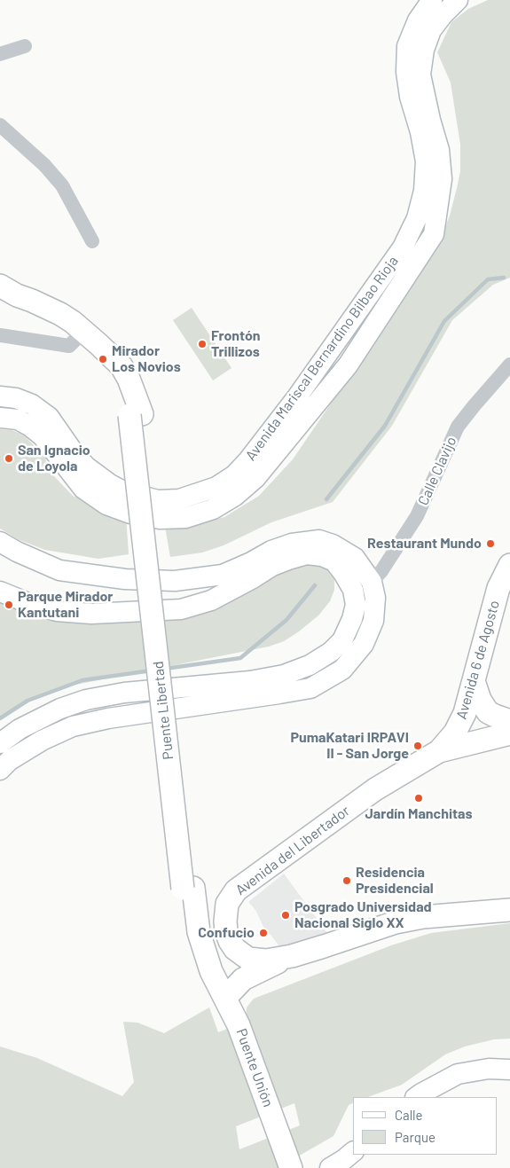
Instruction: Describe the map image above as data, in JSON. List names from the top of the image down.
{
  "streets": {
    "main road": [
      "Avenida Mariscal Bernardino Bilbao Rioja",
      "Avenida 6 de Agosto",
      "Puente Libertad",
      "Avenida del Libertador",
      "Puente Unión"
    ],
    "street": ["Calle Clavijo"]
  },
  "crossings": [
    ["Avenida 6 de Agosto", "Avenida del Libertador"],
    ["Puente Libertad", "Avenida del Libertador"],
    ["Puente Libertad", "Puente Unión"],
    ["Avenida del Libertador", "Puente Unión"]
  ],
  "places": [
    "Frontón Trillizos",
    "Mirador Los Novios",
    "San Ignacio de Loyola",
    "Restaurant Mundo",
    "Parque Mirador Kantutani",
    "PumaKatari IRPAVI II - San Jorge",
    "Jardín Manchitas",
    "Residencia Presidencial",
    "Posgrado Universidad Nacional Siglo XX",
    "Confucio"
  ],
  "legend": ["Calle", "Parque"]
}
